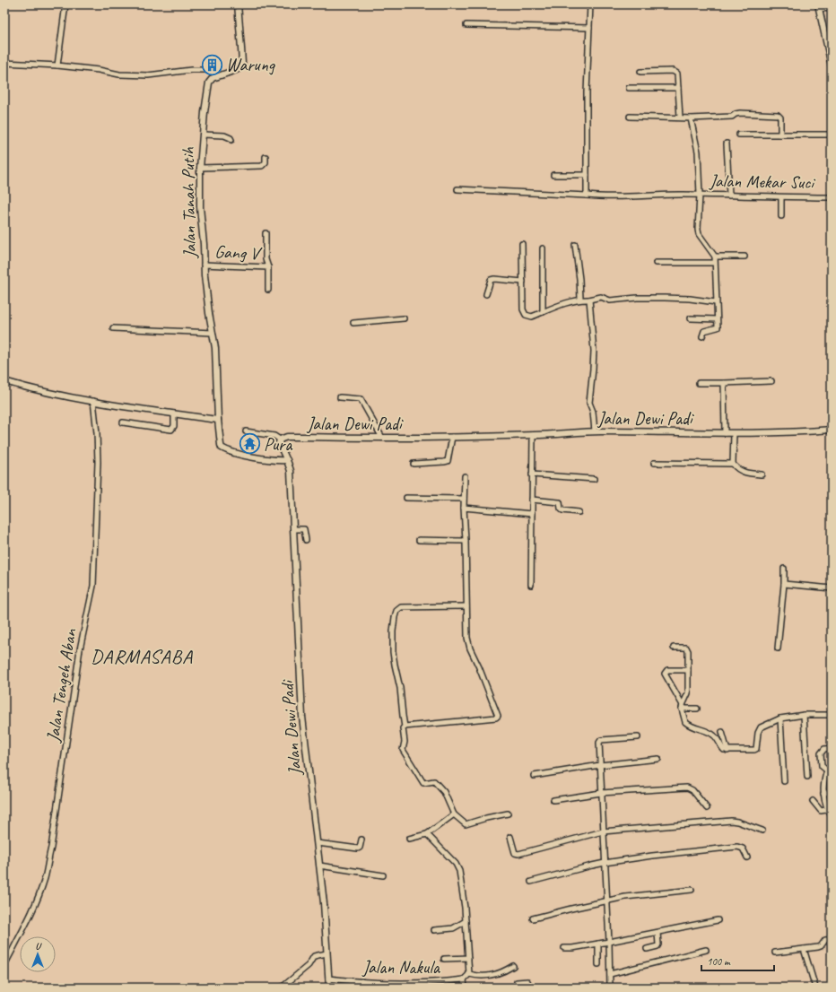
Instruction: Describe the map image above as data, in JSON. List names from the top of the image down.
{
  "streets": {
    "street": [
      "Jalan Mekar Suci",
      "Jalan Tanah Putih",
      "Gang V",
      "Jalan Dewi Padi",
      "Jalan Tengeh Aban",
      "Jalan Nakula"
    ]
  },
  "crossings": [
    ["Jalan Tanah Putih", "Gang V"],
    ["Jalan Tanah Putih", "Jalan Dewi Padi"],
    ["Jalan Dewi Padi", "Jalan Nakula"]
  ],
  "districts": ["DARMASABA"],
  "places": {
    "building": ["Warung"],
    "temple": ["Pura"]
  },
  "scale_bar": "100 m",
  "north": "top"
}
